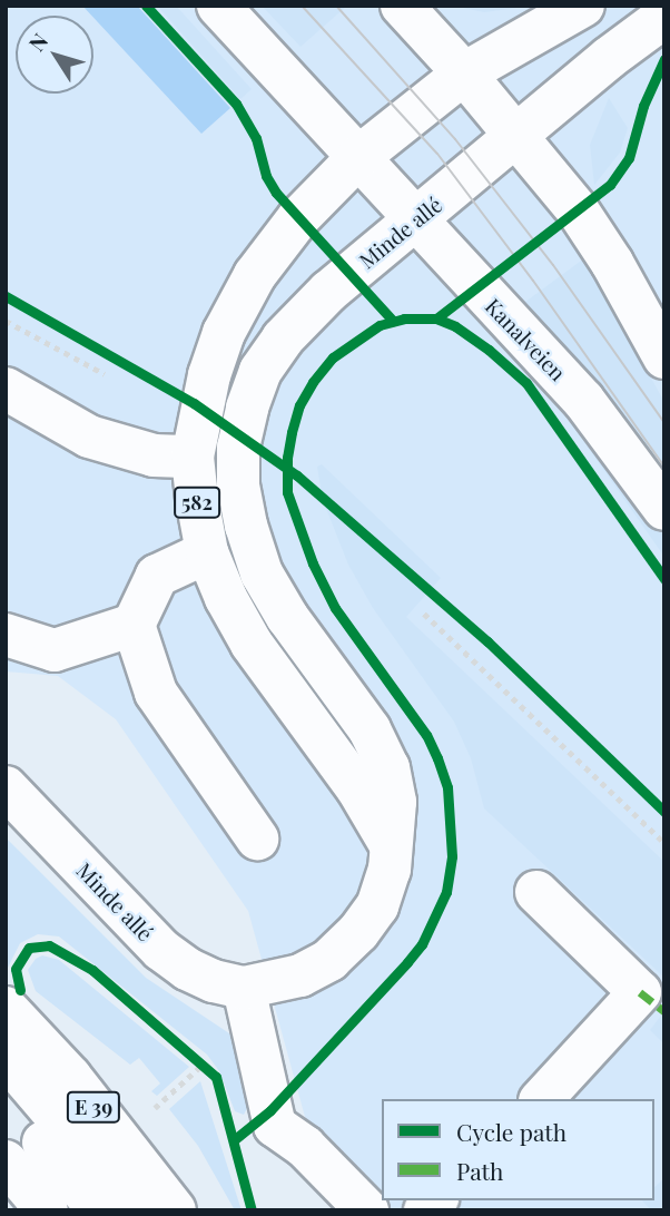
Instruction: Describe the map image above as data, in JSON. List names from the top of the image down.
{
  "streets": {
    "main road": [
      "Minde allé",
      "Kanalveien",
      "582",
      "E 39"
    ]
  },
  "crossings": [
    ["Minde allé", "Kanalveien"],
    ["Minde allé", "582"],
    ["Kanalveien", "582"]
  ],
  "legend": ["Cycle path", "Path"],
  "north": "top left"
}
